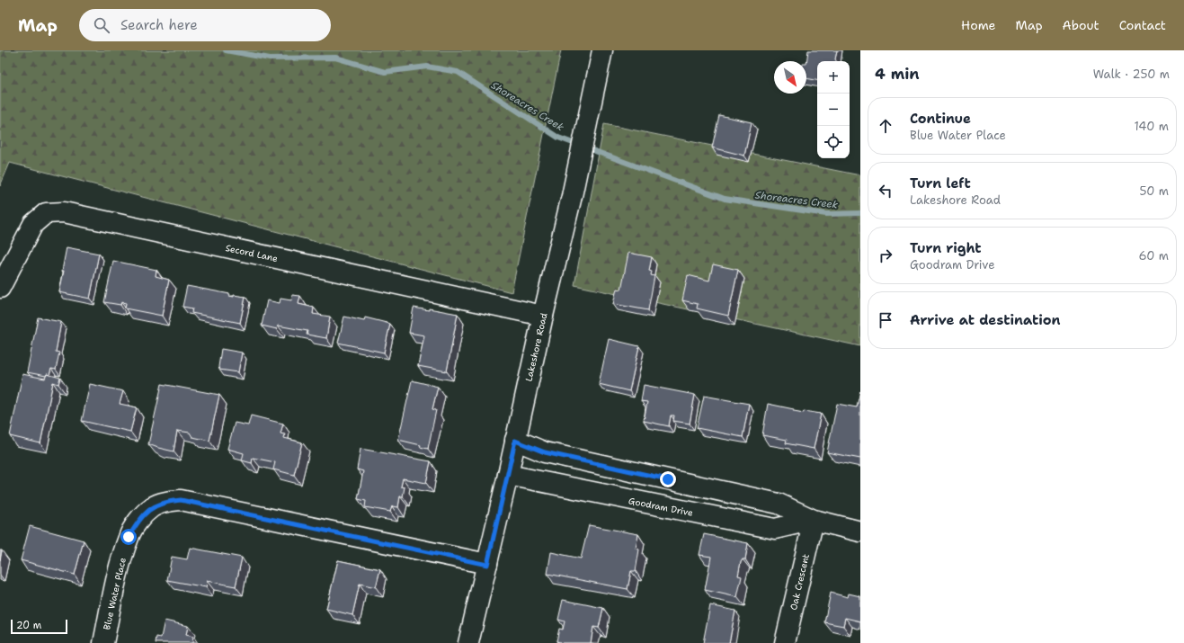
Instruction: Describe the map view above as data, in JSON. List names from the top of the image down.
{
  "streets": {
    "street": [
      "Secord Lane",
      "Lakeshore Road",
      "Goodram Drive",
      "Oak Crescent",
      "Blue Water Place"
    ]
  },
  "crossings": [
    ["Secord Lane", "Lakeshore Road"],
    ["Lakeshore Road", "Goodram Drive"],
    ["Lakeshore Road", "Blue Water Place"],
    ["Goodram Drive", "Oak Crescent"]
  ],
  "water": ["Shoreacres Creek"],
  "scale_bar": "20 m",
  "north": "bottom right",
  "page": {
    "header": "Map",
    "search": "Search here",
    "nav": [
      "Home",
      "Map",
      "About",
      "Contact"
    ],
    "heading": ["4 min", "Walk · 250 m"],
    "map_buttons": ["+", "−"],
    "list": [
      ["Continue", "Blue Water Place", "140 m"],
      ["Turn left", "Lakeshore Road", "50 m"],
      ["Turn right", "Goodram Drive", "60 m"],
      "Arrive at destination"
    ],
    "scale": "20 m"
  }
}
